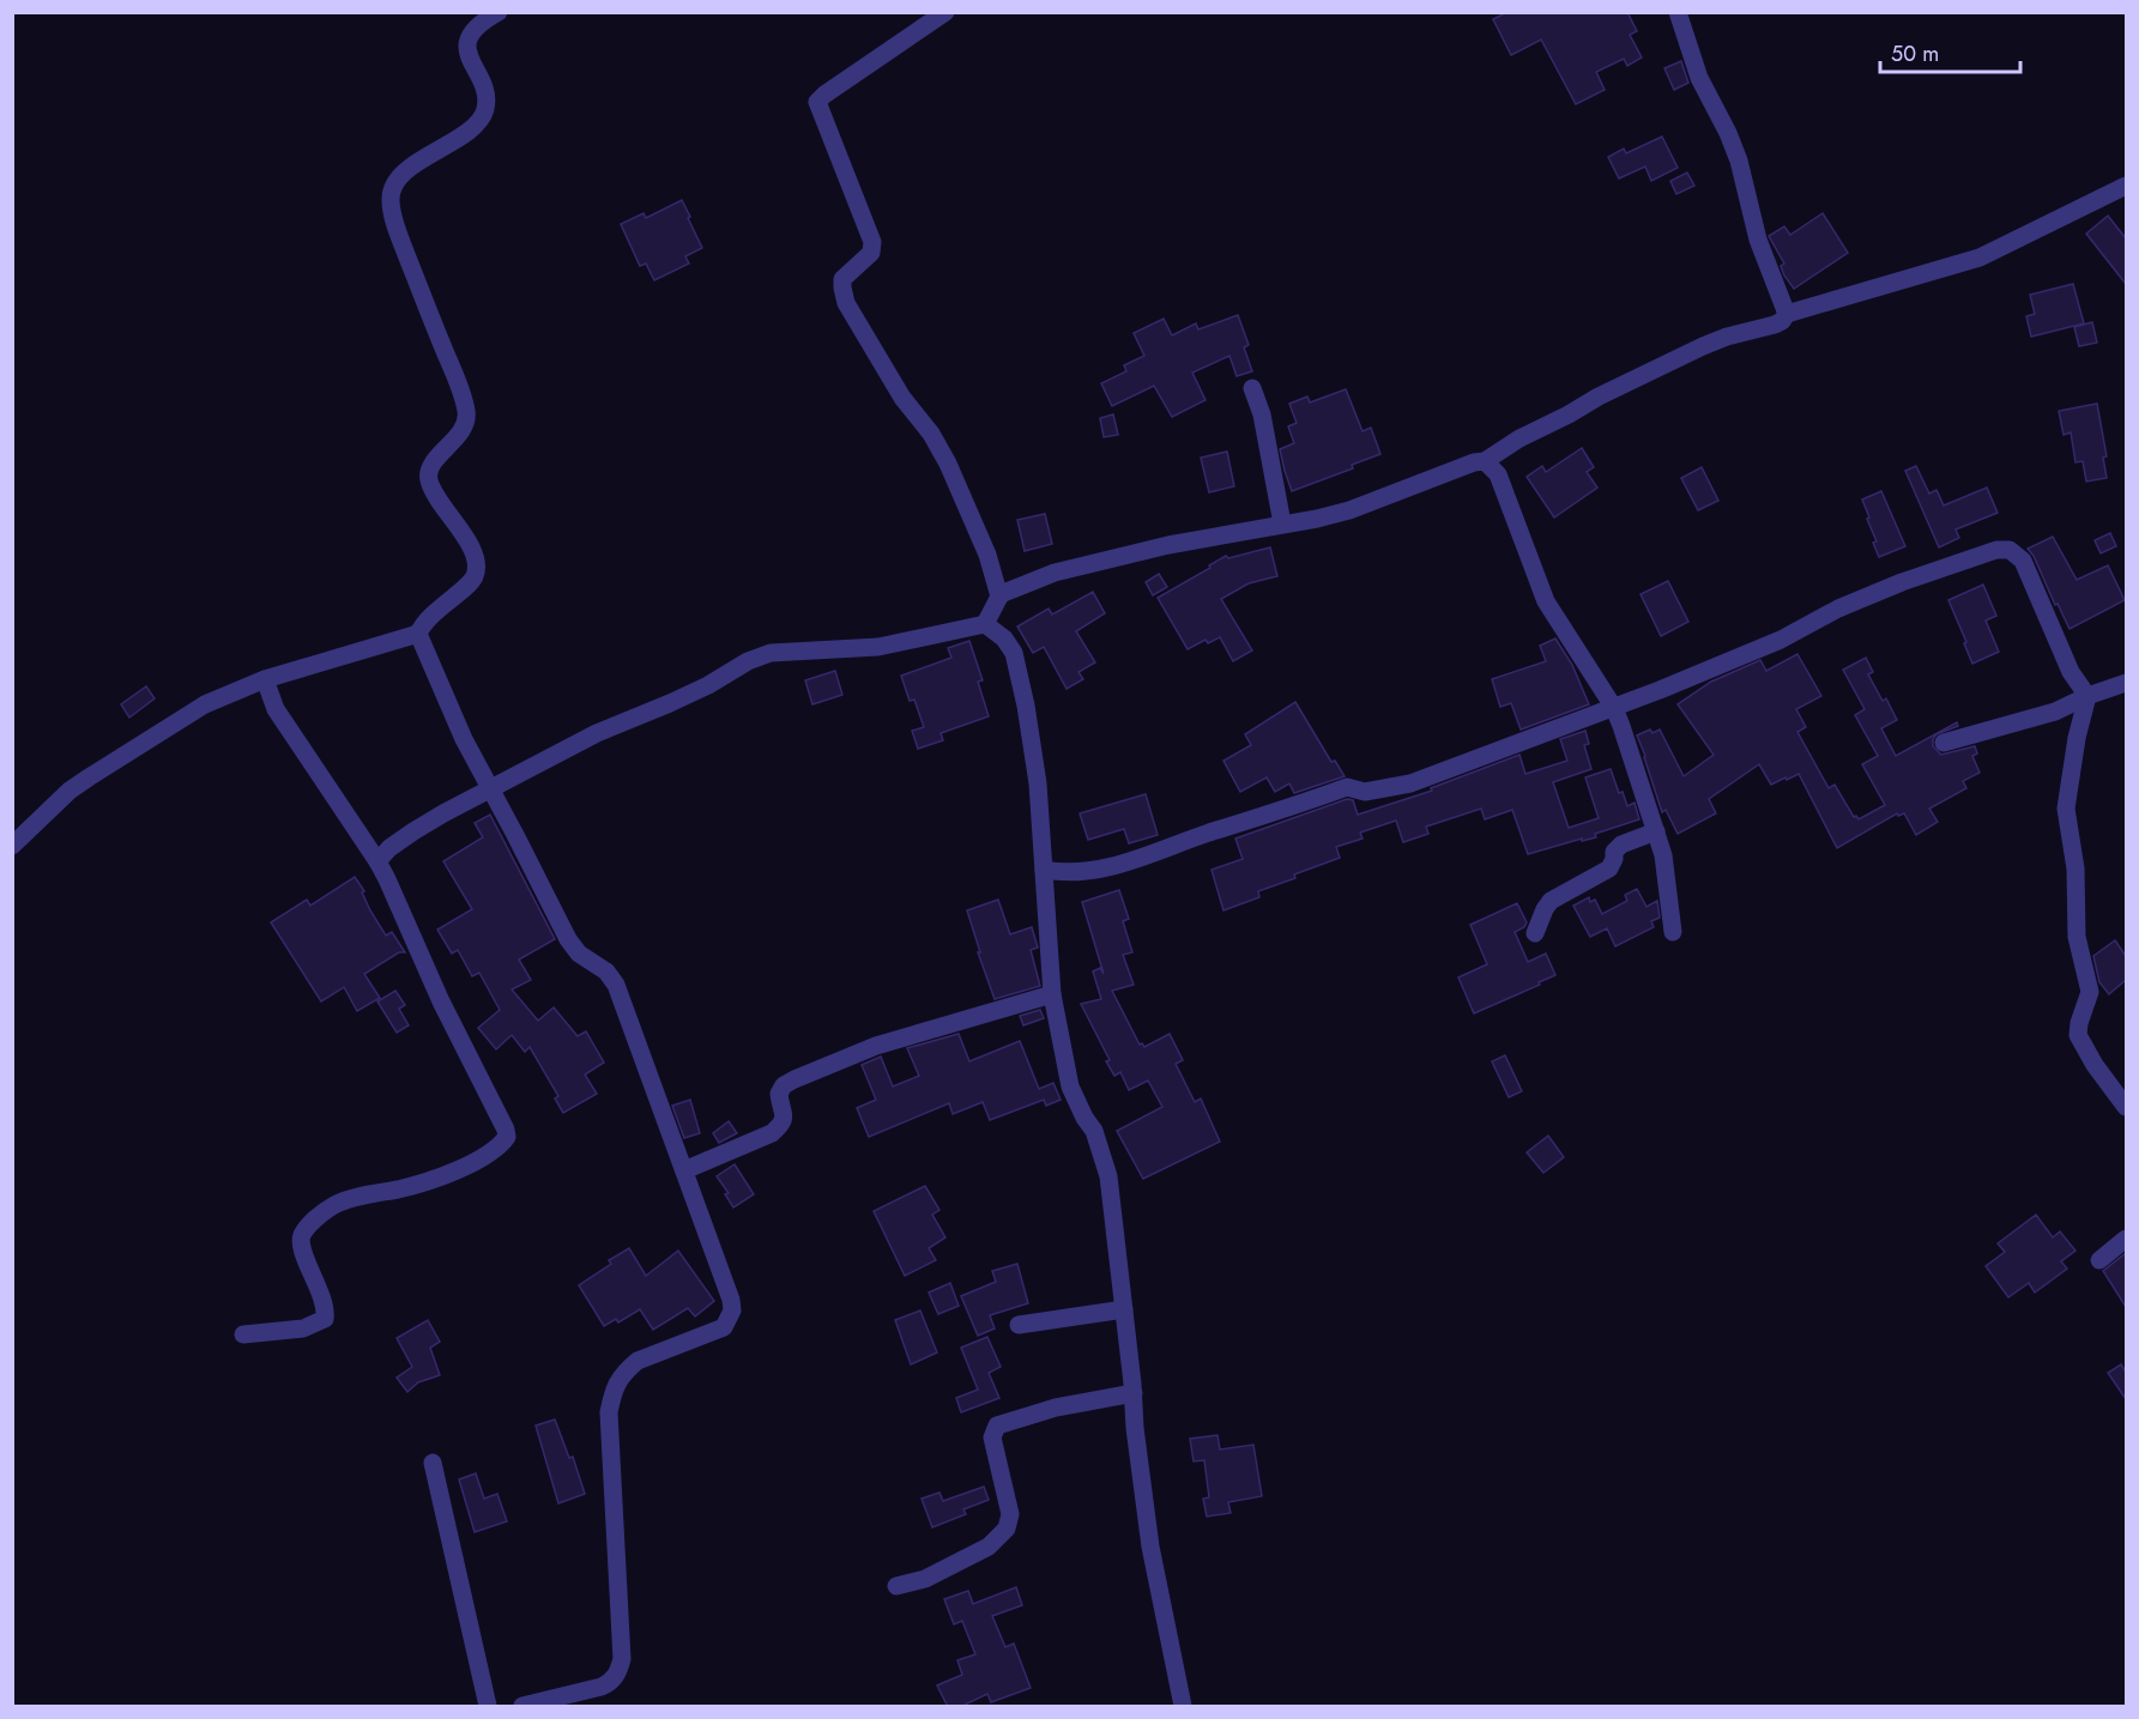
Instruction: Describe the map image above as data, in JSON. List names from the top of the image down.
{
  "scale_bar": "50 m"
}
